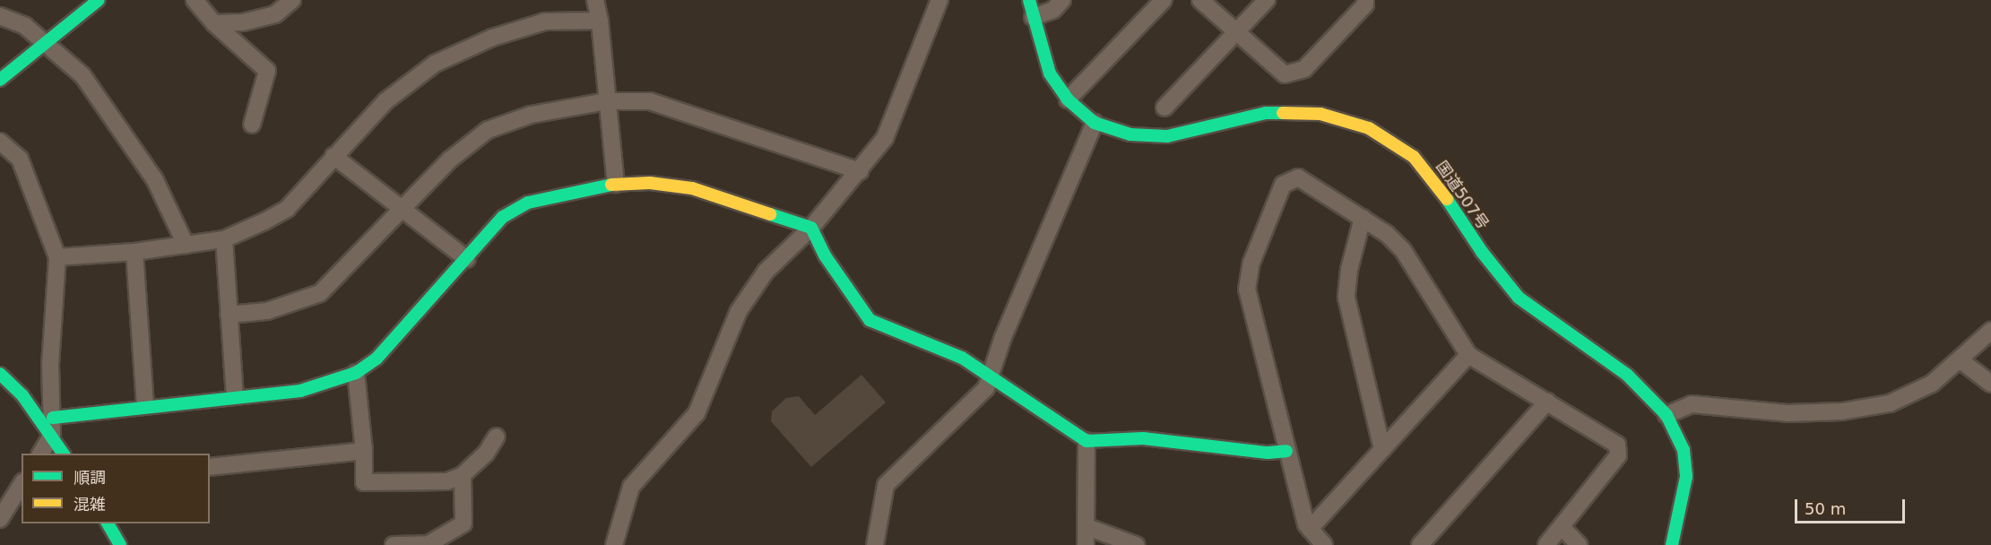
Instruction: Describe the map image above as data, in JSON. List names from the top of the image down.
{
  "streets": {
    "main road": ["国道507号"]
  },
  "legend": ["順調", "混雑"],
  "scale_bar": "50 m"
}
